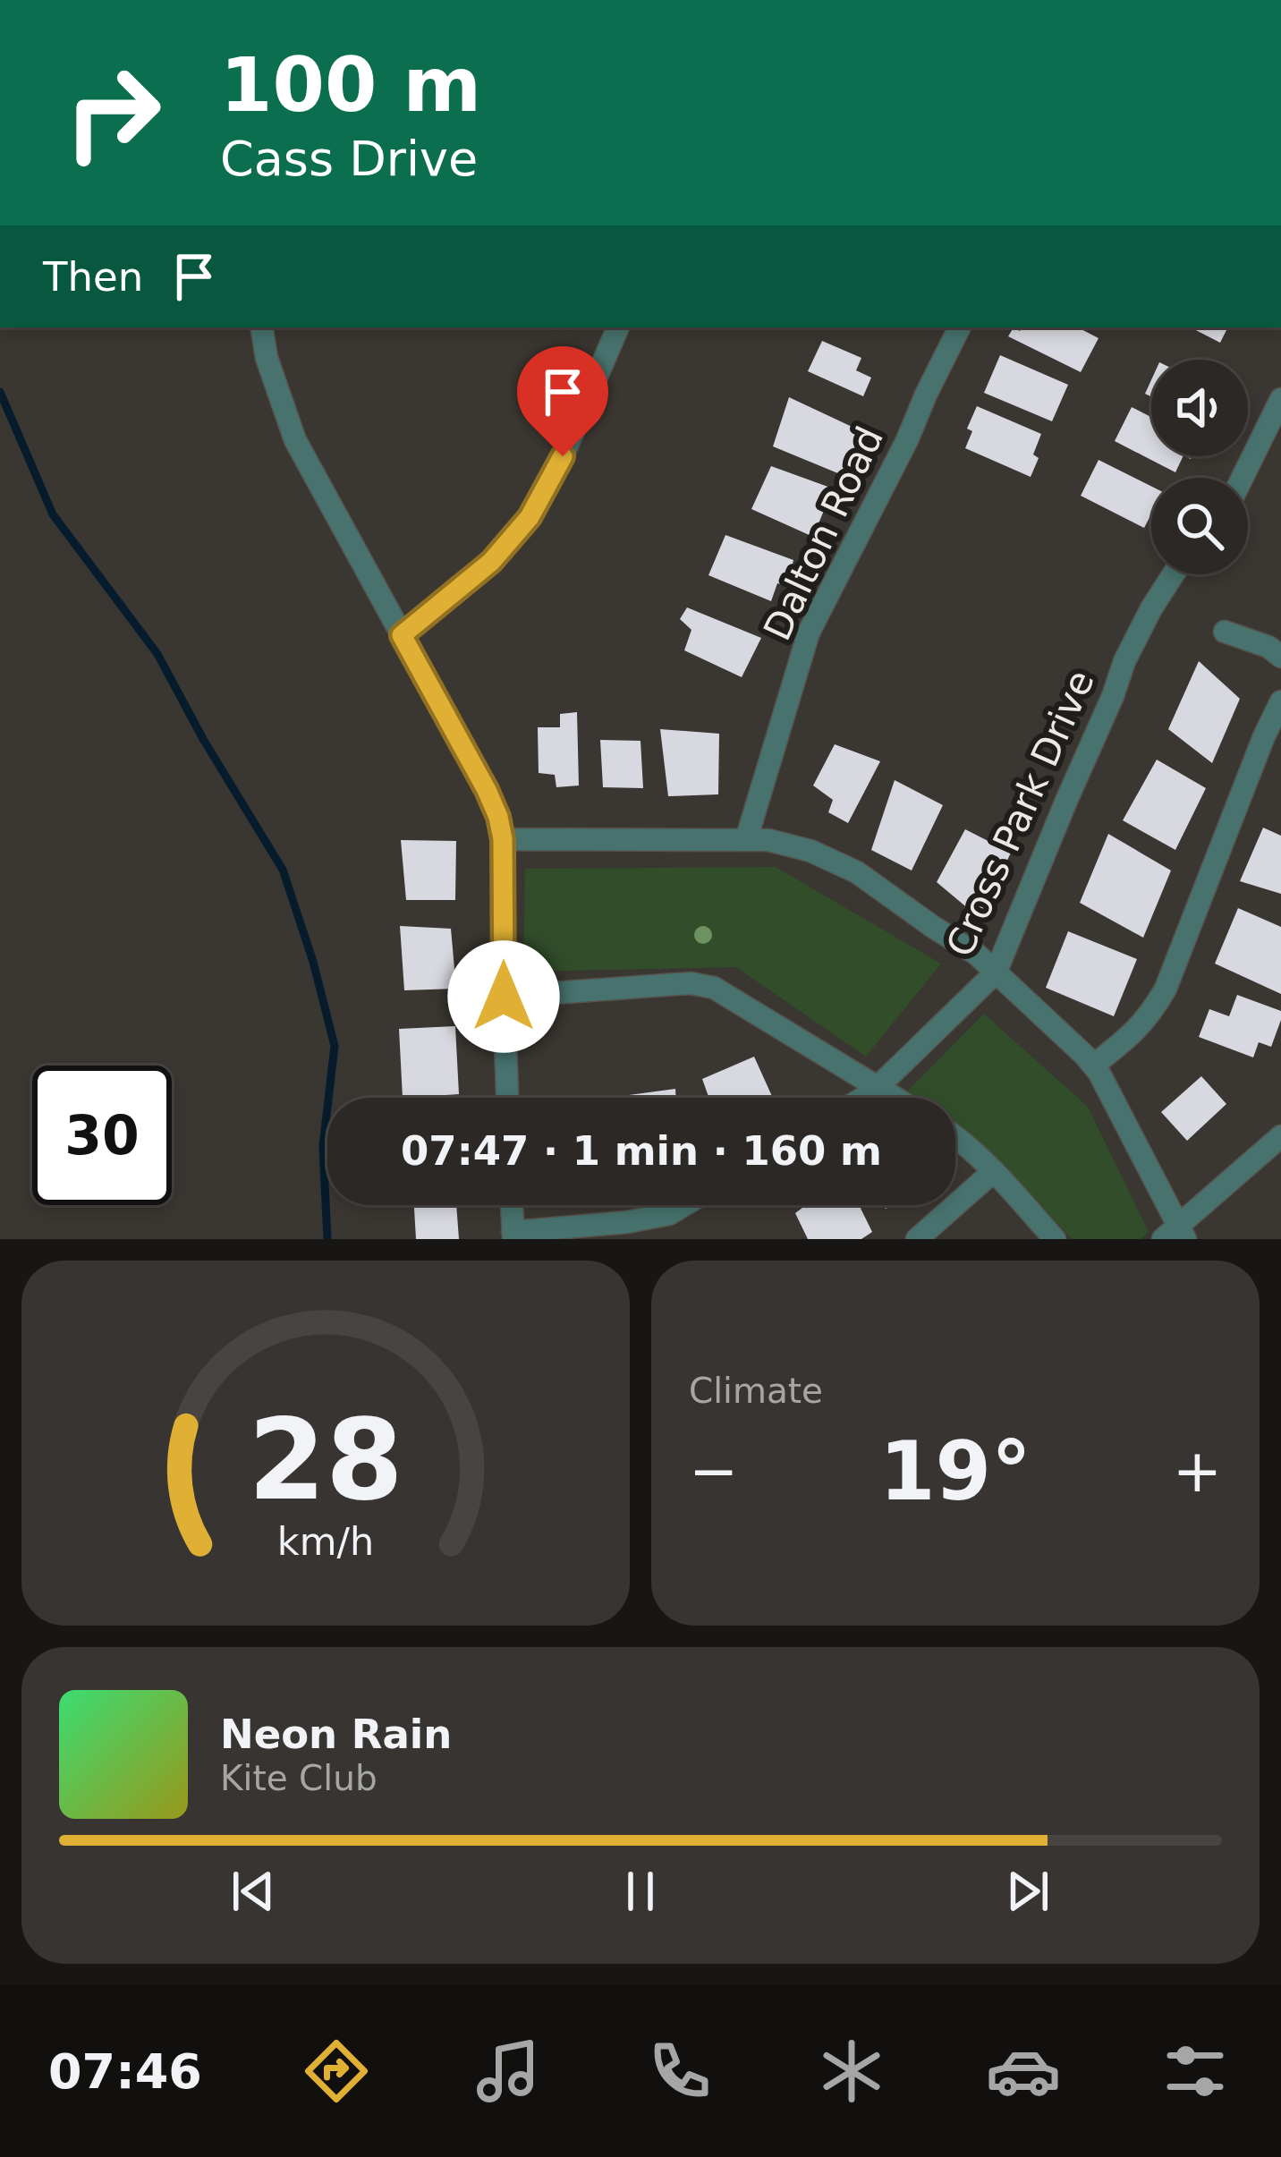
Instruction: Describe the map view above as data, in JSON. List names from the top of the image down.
{
  "streets": {
    "street": ["Dalton Road", "Cross Park Drive"]
  },
  "page": {
    "turn": ["100 m", "Cass Drive"],
    "then": "Then",
    "limit": "30",
    "trip": "07:47 · 1 min · 160 m",
    "tile": "Climate",
    "heat": ["−", "19°", "+"],
    "song": ["Neon Rain", "Kite Club"],
    "tabs": "07:46",
    "gauge": ["28", "km/h"]
  }
}
